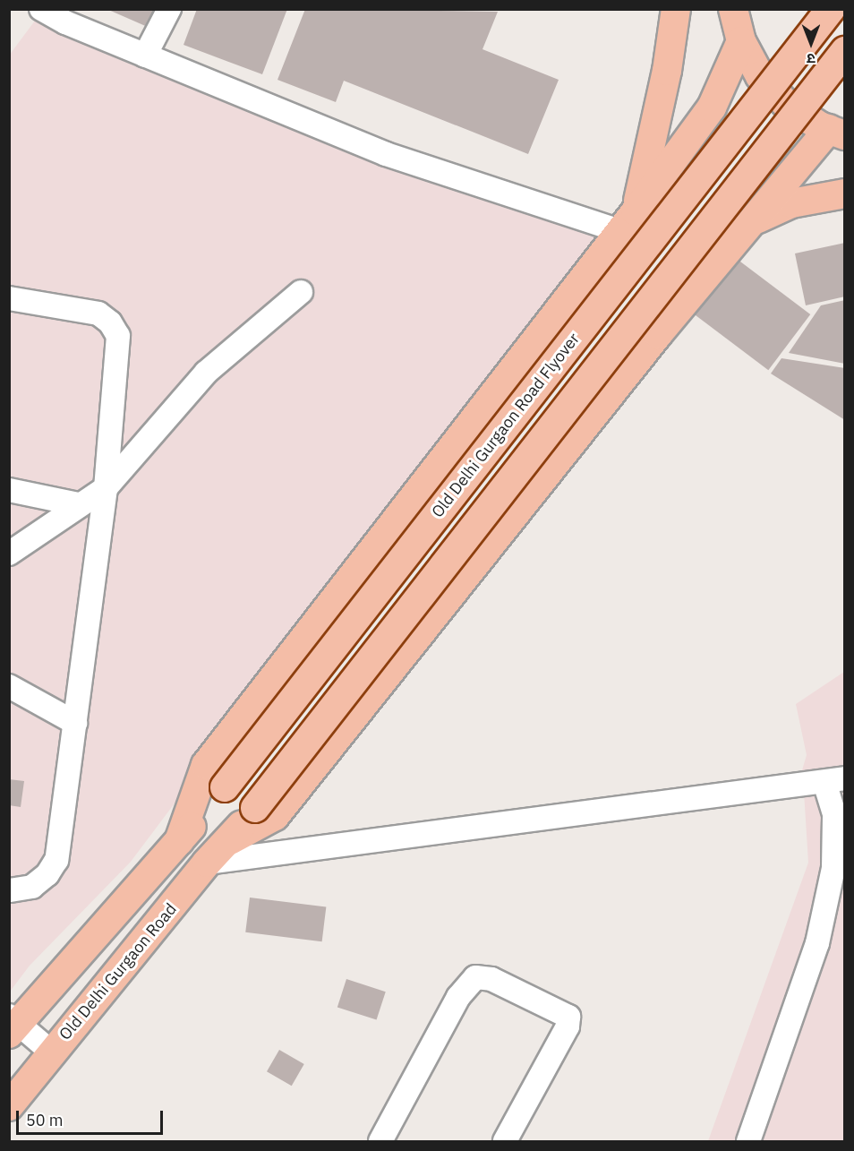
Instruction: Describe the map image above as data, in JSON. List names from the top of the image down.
{
  "streets": {
    "main road": ["Old Delhi Gurgaon Road Flyover", "Old Delhi Gurgaon Road"]
  },
  "scale_bar": "50 m",
  "north": "bottom"
}
